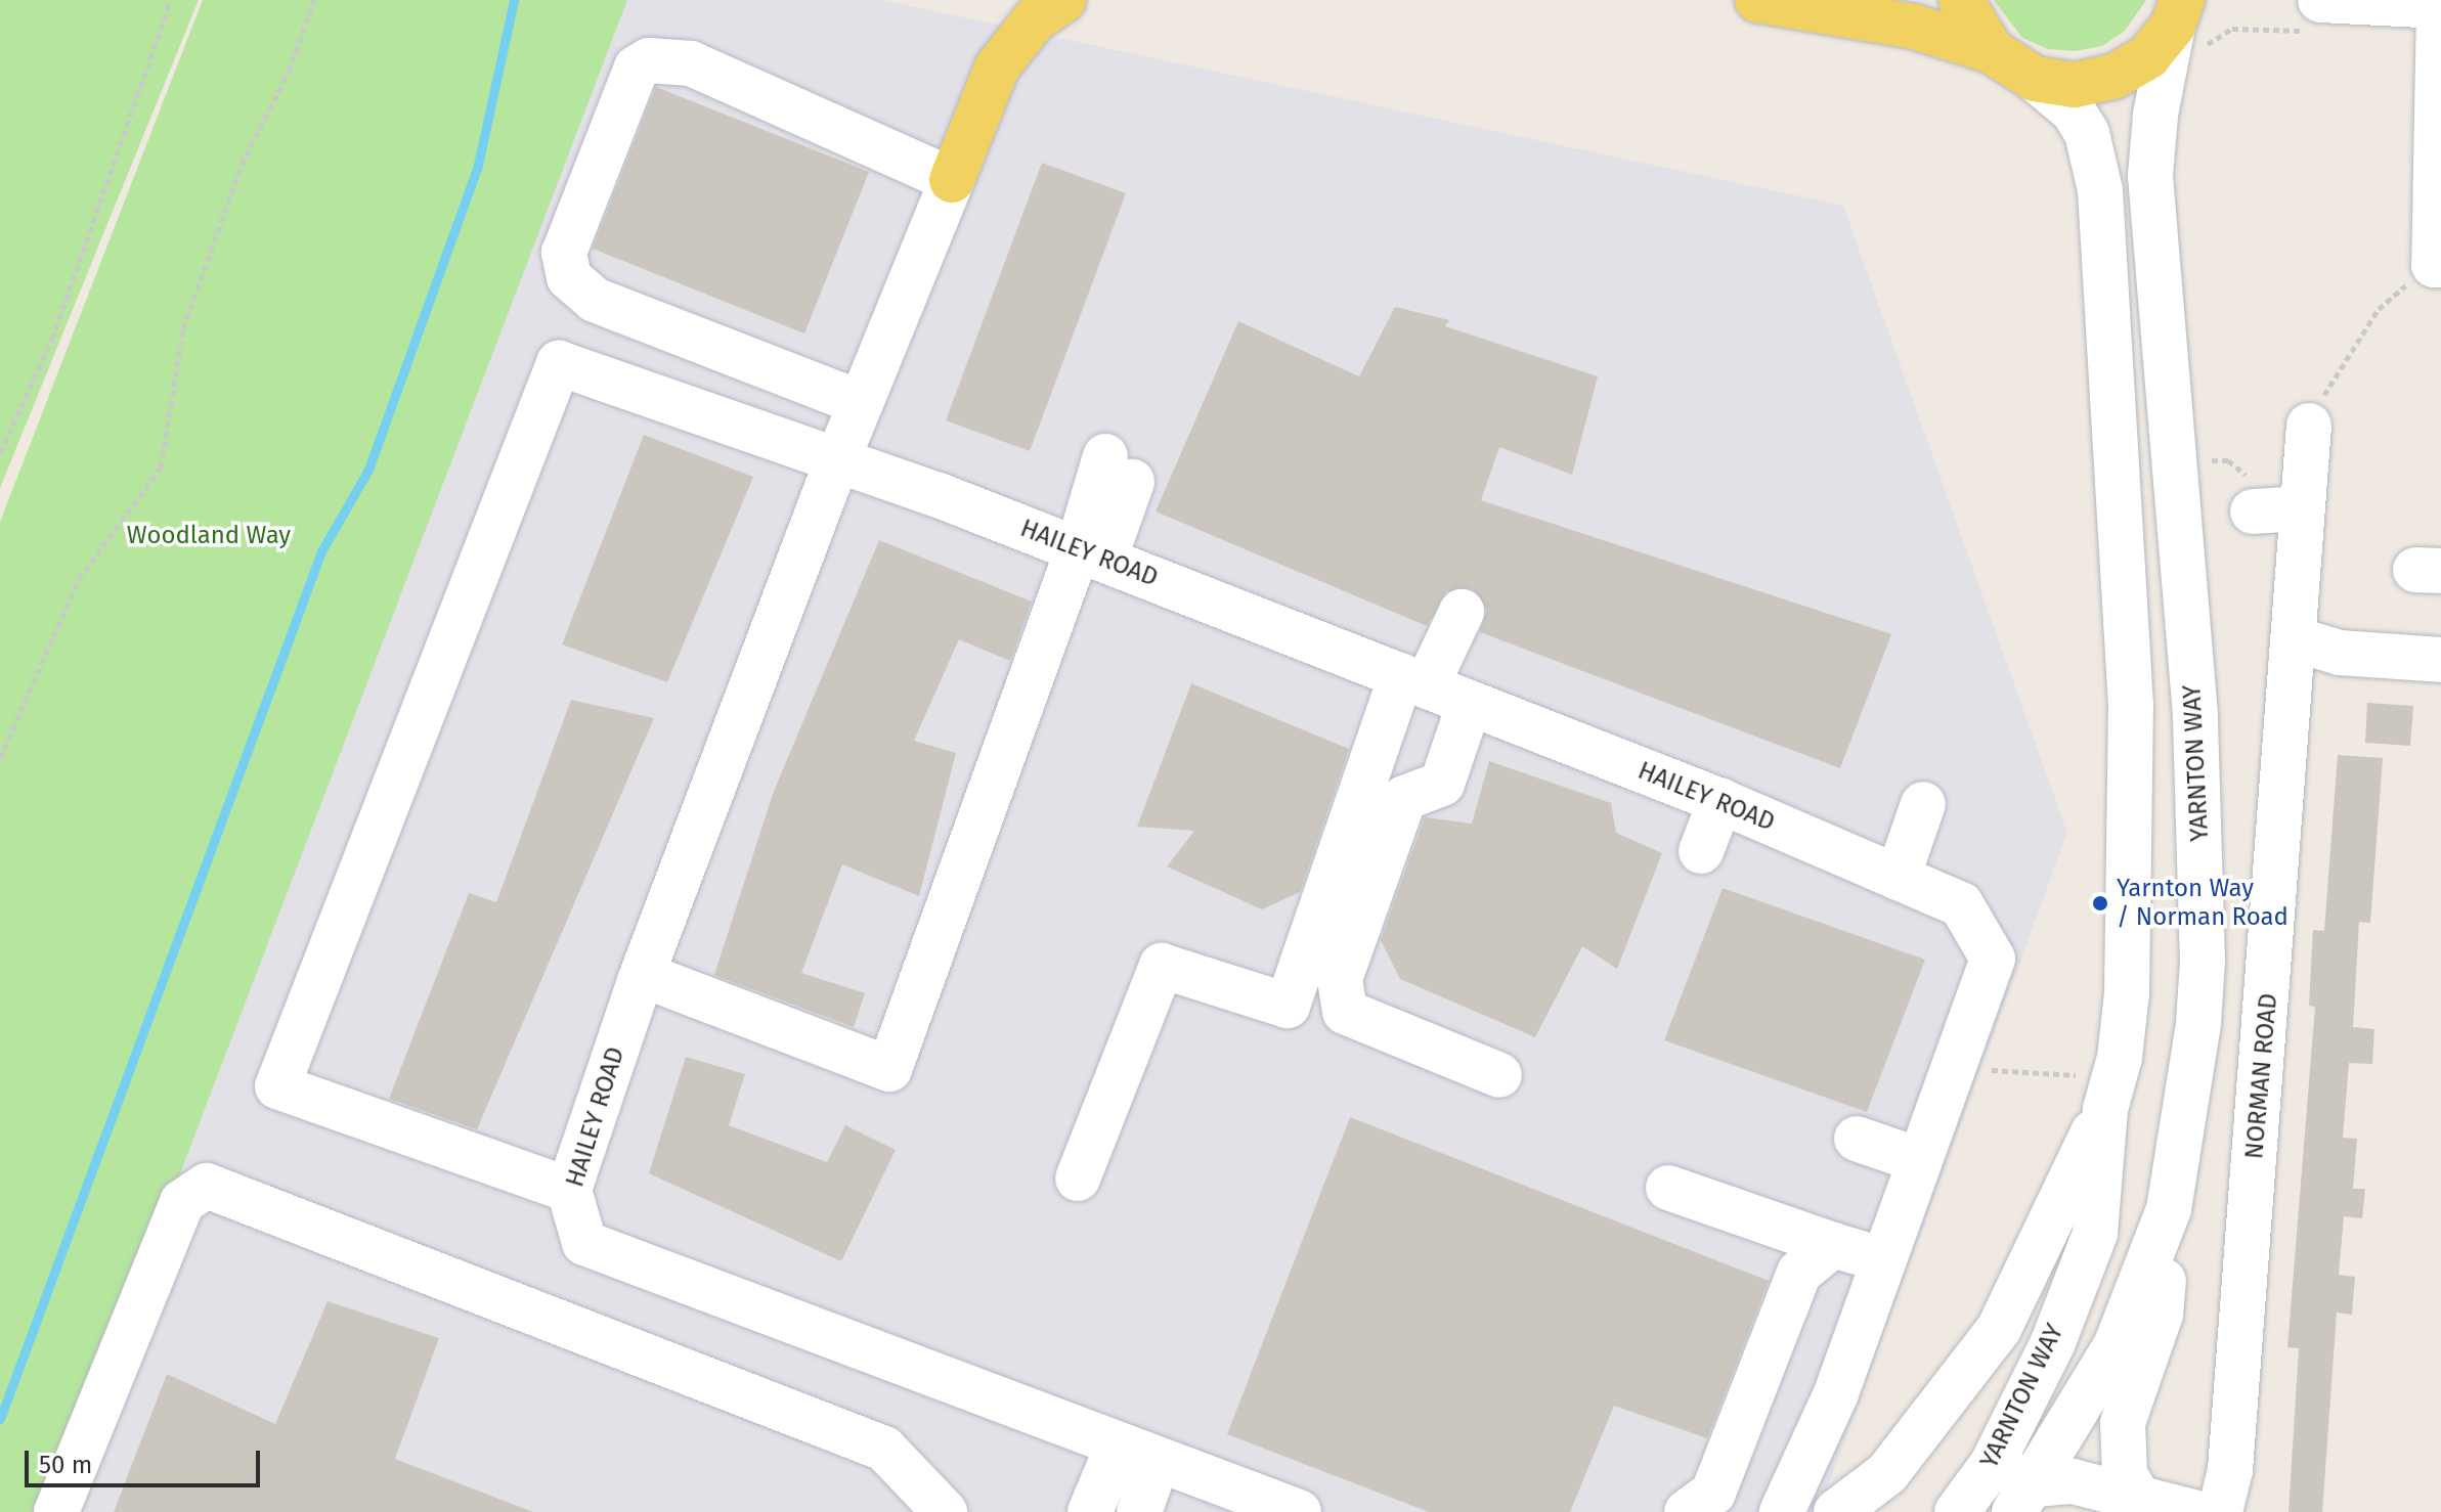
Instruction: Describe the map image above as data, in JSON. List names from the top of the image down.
{
  "streets": {
    "street": ["HAILEY ROAD", "YARNTON WAY", "NORMAN ROAD"]
  },
  "parks": ["Woodland Way"],
  "places": ["Yarnton Way / Norman Road"],
  "scale_bar": "50 m"
}
